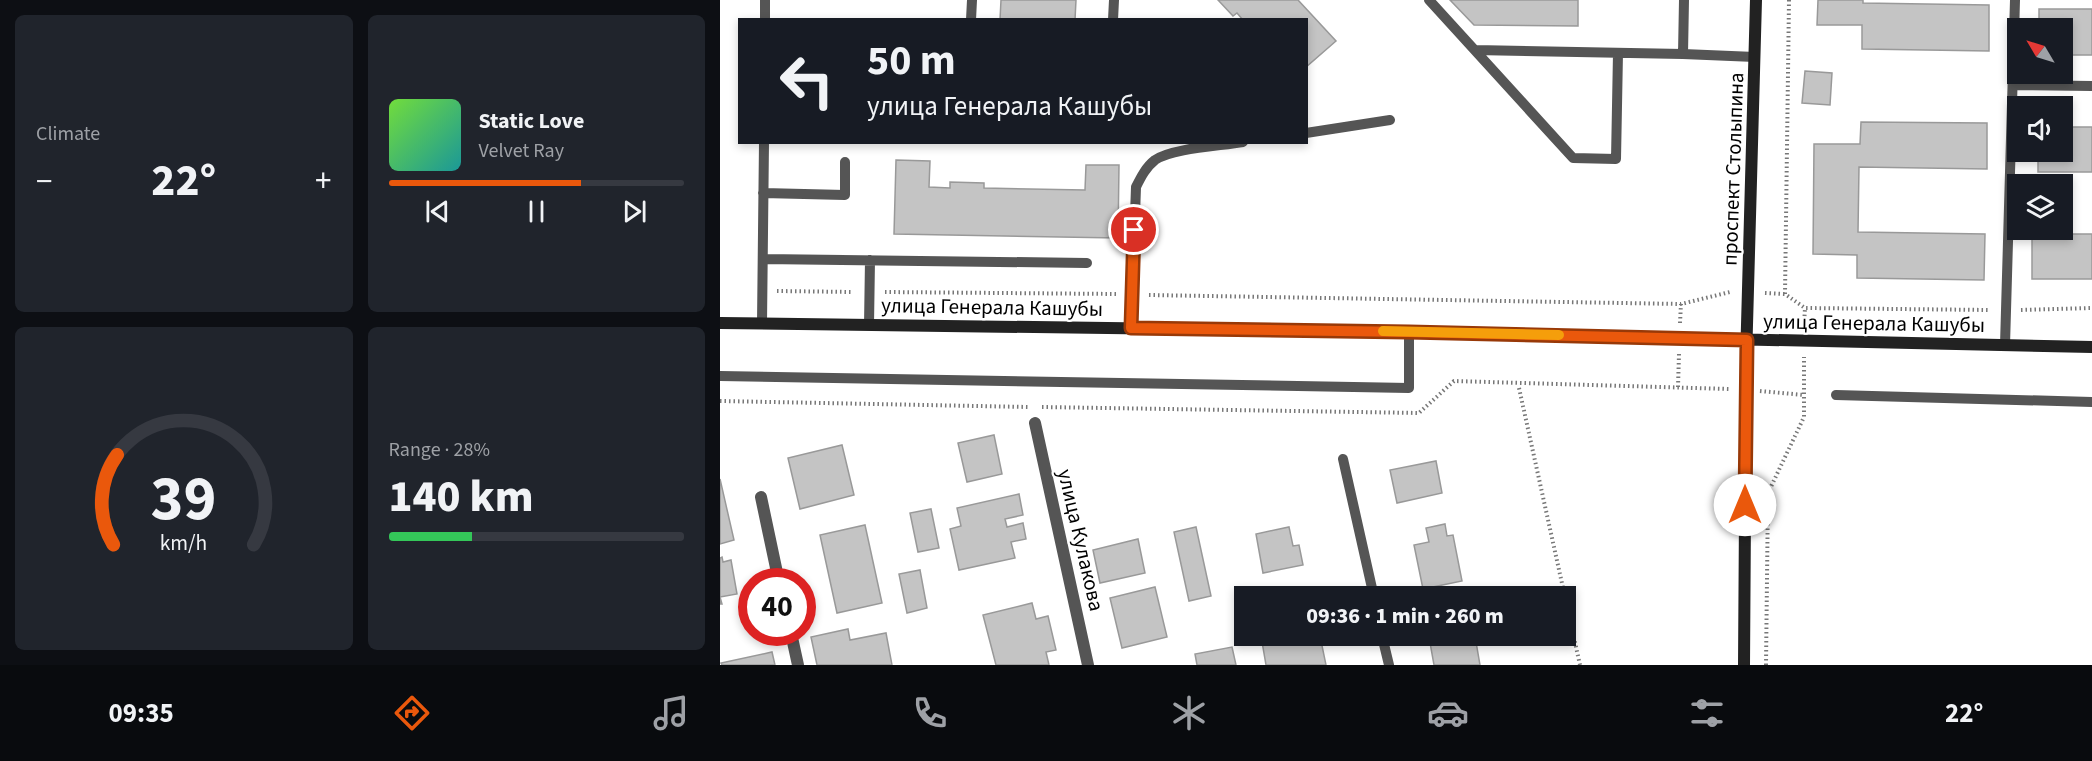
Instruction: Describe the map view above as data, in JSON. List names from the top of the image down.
{
  "streets": {
    "street": ["проспект Столыпина", "улица Генерала Кашубы", "улица Кулакова"]
  },
  "crossings": [
    ["проспект Столыпина", "улица Генерала Кашубы"]
  ],
  "north": "top left",
  "page": {
    "tile": [
      "Climate",
      ["Range · 28%", "140 km"]
    ],
    "turn": ["50 m", "улица Генерала Кашубы"],
    "song": ["Static Love", "Velvet Ray"],
    "heat": ["−", "22°", "+"],
    "limit": "40",
    "trip": "09:36 · 1 min · 260 m",
    "tabs": ["09:35", "22°"],
    "gauge": ["39", "km/h"]
  }
}
